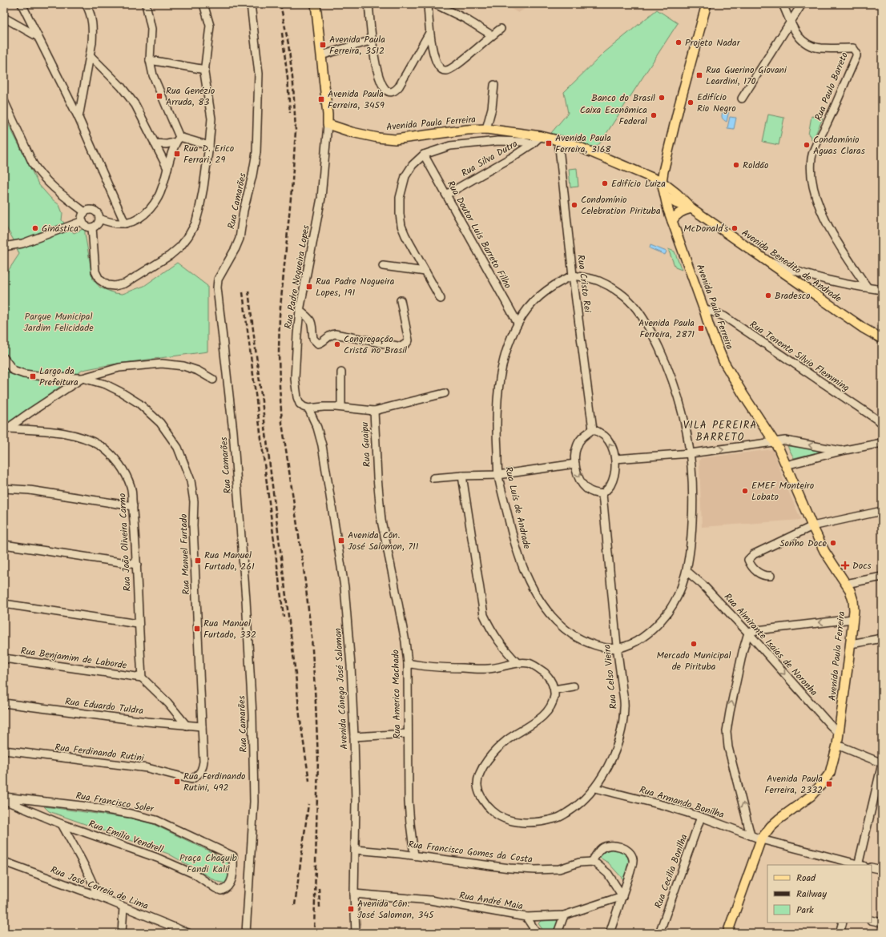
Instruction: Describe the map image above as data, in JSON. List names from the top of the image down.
{
  "streets": {
    "main road": ["Avenida Paula Ferreira", "Avenida Benedito de Andrade"],
    "street": [
      "Rua Paulo Barreto",
      "Rua Silva Dutra",
      "Rua Camarões",
      "Rua Doutor Luis Barreto Filho",
      "Rua Padre Nogueira Lopes",
      "Rua Cristo Rei",
      "Rua Tenente Silvio Flemming",
      "Rua Guaipu",
      "Rua Luís de Andrade",
      "Rua João Oliveira Carmo",
      "Rua Manuel Furtado",
      "Rua Almirante Isaias de Noronha",
      "Rua Benjamim de Laborde",
      "Rua Celso Vieira",
      "Avenida Cônego José Salomon",
      "Rua Americo Machado",
      "Rua Eduardo Tuldra",
      "Rua Ferdinando Rutini",
      "Rua Francisco Soler",
      "Rua Armando Bonilha",
      "Rua Emilio Vendrell",
      "Rua Francisco Gomes da Costa",
      "Rua Cecilia Bonilha",
      "Rua José Correia de Lima",
      "Rua André Maia"
    ]
  },
  "crossings": [
    ["Avenida Paula Ferreira", "Rua Silva Dutra"],
    ["Avenida Paula Ferreira", "Avenida Benedito de Andrade"],
    ["Avenida Paula Ferreira", "Rua Padre Nogueira Lopes"],
    ["Avenida Paula Ferreira", "Rua Cristo Rei"],
    ["Avenida Paula Ferreira", "Rua Tenente Silvio Flemming"],
    ["Avenida Paula Ferreira", "Rua Almirante Isaias de Noronha"],
    ["Avenida Paula Ferreira", "Rua Armando Bonilha"],
    ["Rua Silva Dutra", "Rua Doutor Luis Barreto Filho"],
    ["Rua Doutor Luis Barreto Filho", "Rua Luís de Andrade"],
    ["Rua Padre Nogueira Lopes", "Avenida Cônego José Salomon"],
    ["Rua Cristo Rei", "Rua Luís de Andrade"],
    ["Rua Cristo Rei", "Rua Celso Vieira"],
    ["Rua Guaipu", "Rua Americo Machado"],
    ["Rua Luís de Andrade", "Rua Almirante Isaias de Noronha"],
    ["Rua Luís de Andrade", "Rua Celso Vieira"],
    ["Rua João Oliveira Carmo", "Rua Benjamim de Laborde"],
    ["Rua Manuel Furtado", "Rua Eduardo Tuldra"],
    ["Rua Manuel Furtado", "Rua Ferdinando Rutini"],
    ["Rua Celso Vieira", "Rua Armando Bonilha"],
    ["Avenida Cônego José Salomon", "Rua Francisco Gomes da Costa"],
    ["Avenida Cônego José Salomon", "Rua André Maia"],
    ["Rua Americo Machado", "Rua Francisco Gomes da Costa"],
    ["Rua Francisco Soler", "Rua Emilio Vendrell"],
    ["Rua Armando Bonilha", "Rua Cecilia Bonilha"]
  ],
  "one_way": ["Rua Almirante Isaias de Noronha"],
  "districts": ["VILA PEREIRA BARRETO"],
  "parks": ["Parque Municipal Jardim Felicidade", "Praça Chaquib Fandi Kalil"],
  "places": {
    "other": [
      "Projeto Nadar",
      "Banco do Brasil",
      "Edifício Rio Negro",
      "Caixa Econômica Federal",
      "Condomínio Aguas Claras",
      "Roldão",
      "Edifício Luiza",
      "Condomínio Celebration Pirituba",
      "Ginástica",
      "McDonald's",
      "Bradesco",
      "Congregação Cristã no Brasil",
      "EMEF Monteiro Lobato",
      "Sonho Doce",
      "Mercado Municipal de Pirituba"
    ],
    "transit": [
      "Avenida Paula Ferreira, 3512",
      "Rua Guerino Giovani Leardini, 170",
      "Rua Genézio Arruda, 83",
      "Avenida Paula Ferreira, 3459",
      "Avenida Paula Ferreira, 3168",
      "Rua D. Erico Ferrari, 29",
      "Rua Padre Nogueira Lopes, 191",
      "Avenida Paula Ferreira, 2871",
      "Largo da Prefeitura",
      "Avenida Côn. José Salomon, 711",
      "Rua Manuel Furtado, 261",
      "Rua Manuel Furtado, 332",
      "Rua Ferdinando Rutini, 492",
      "Avenida Paula Ferreira, 2332",
      "Avenida Côn. José Salomon, 345"
    ],
    "health": ["Docs"]
  },
  "legend": ["Road", "Railway", "Park"]
}
